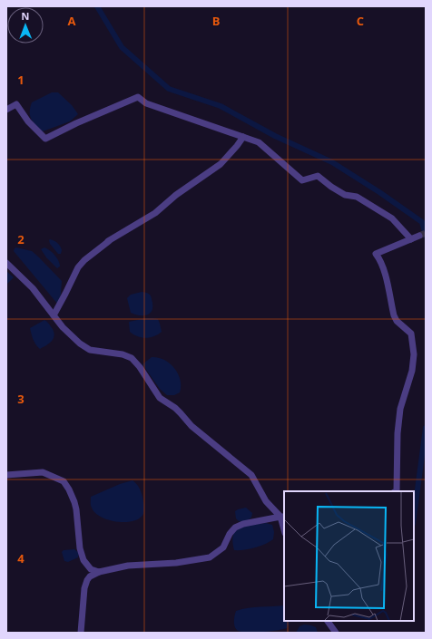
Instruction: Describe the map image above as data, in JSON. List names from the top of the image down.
{
  "north": "top",
  "grid": {
    "columns": ["A", "B", "C"],
    "rows": [
      "1",
      "2",
      "3",
      "4"
    ]
  }
}
